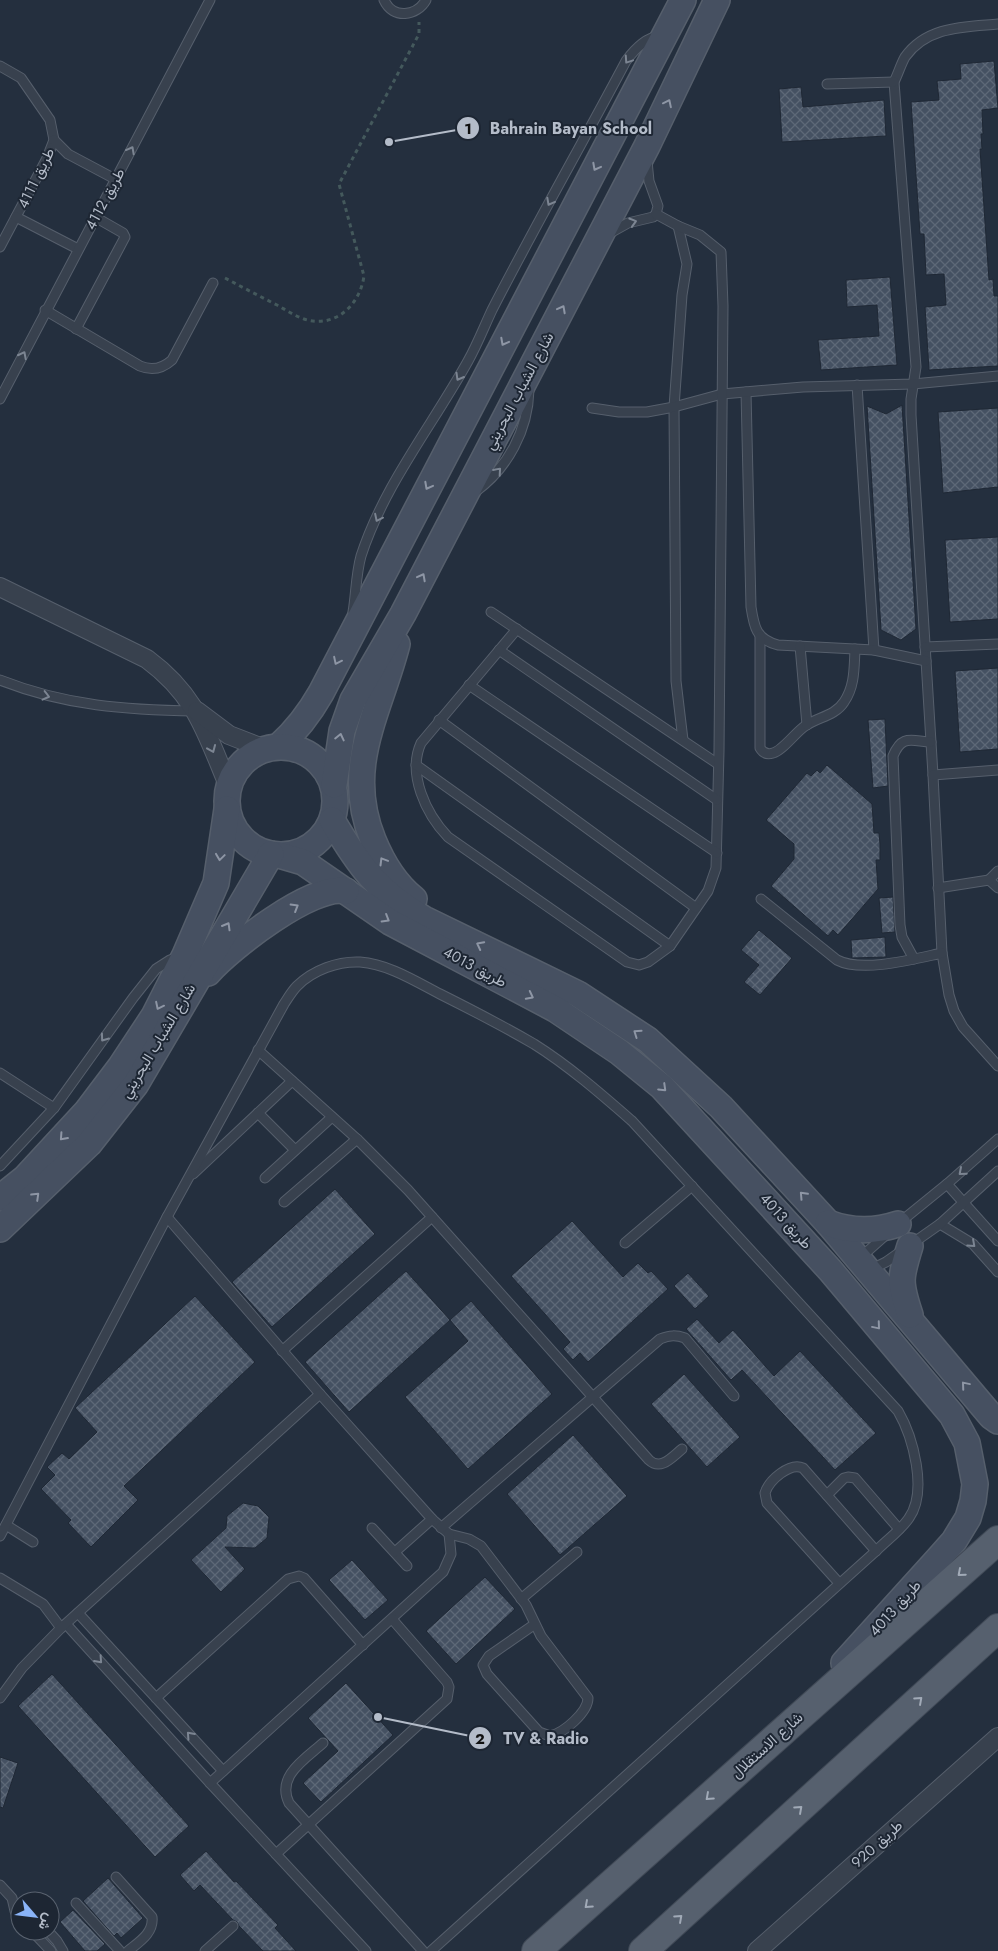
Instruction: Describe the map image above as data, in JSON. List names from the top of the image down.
{
  "streets": {
    "main road": ["شارع الاستقلال"],
    "street": ["شارع الشباب البحريني", "طريق 4013", "طريق 920"],
    "lane": ["طريق 4111", "طريق 4112"]
  },
  "crossings": [
    ["شارع الشباب البحريني", "طريق 4013"],
    ["طريق 4013", "شارع الاستقلال"]
  ],
  "one_way": ["طريق 4112"],
  "places": ["Bahrain Bayan School", "TV & Radio"],
  "north": "bottom right"
}
